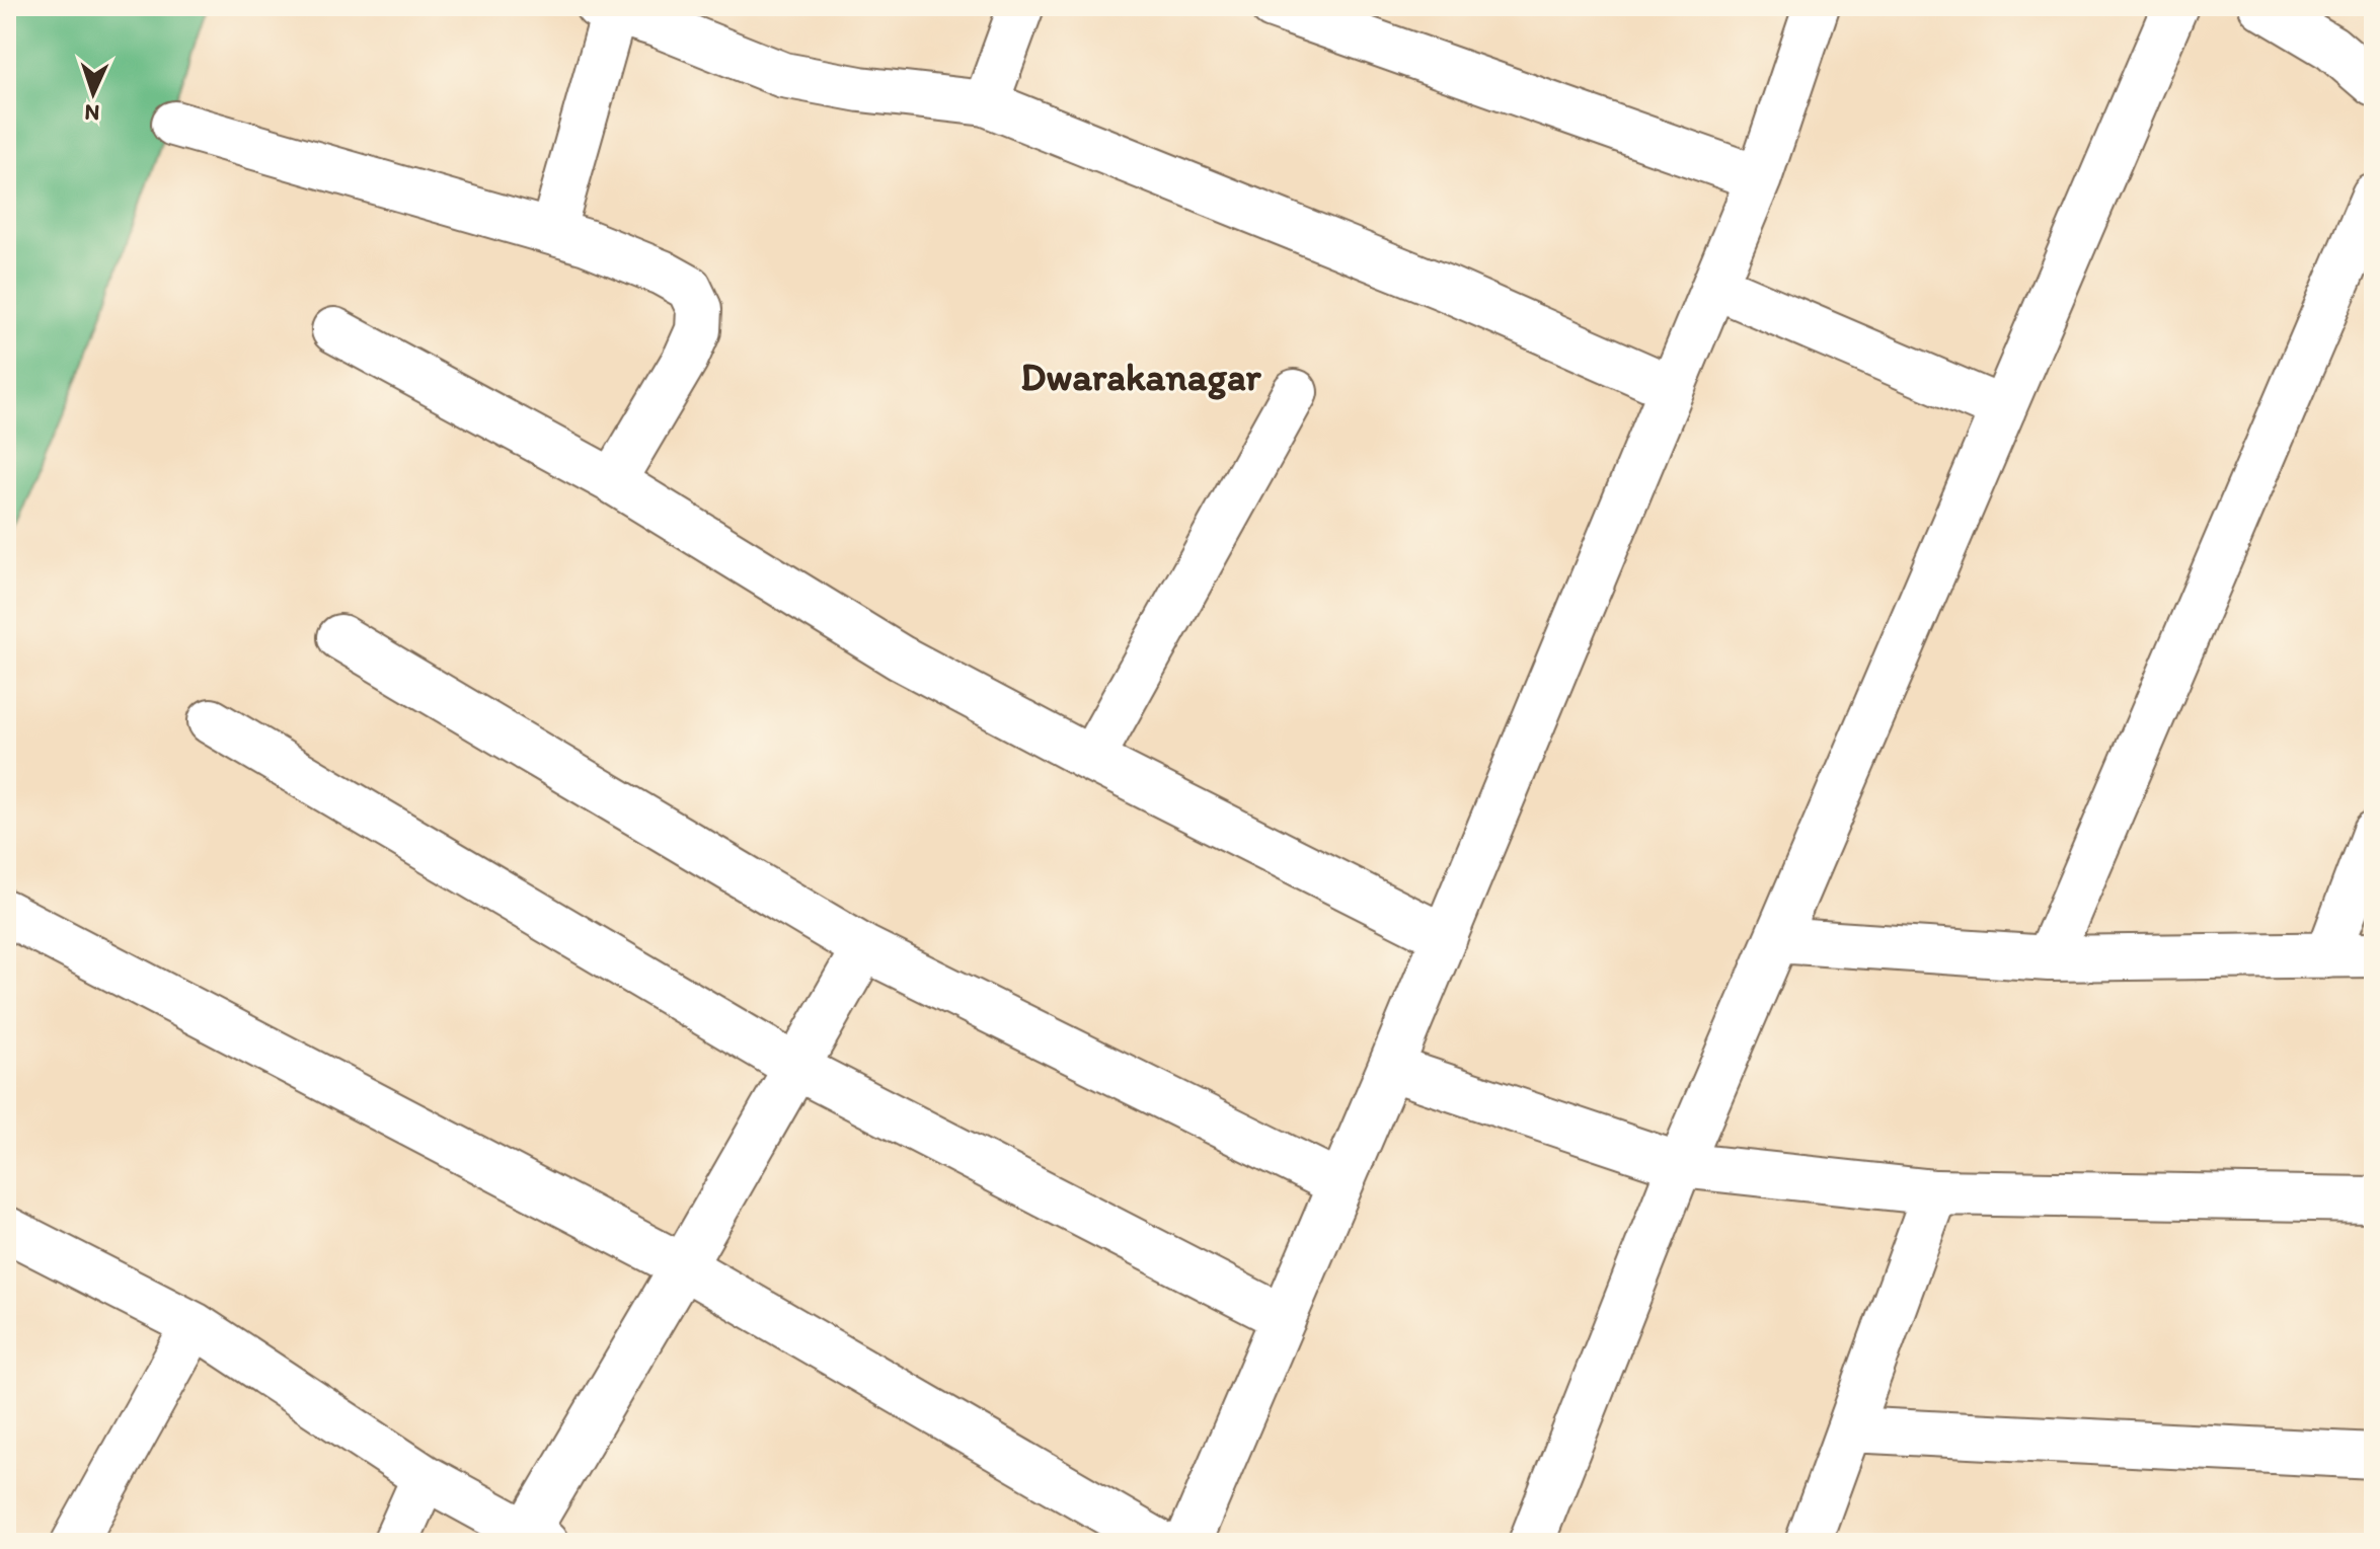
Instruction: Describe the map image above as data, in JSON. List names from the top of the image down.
{
  "districts": ["Dwarakanagar"],
  "north": "bottom"
}
